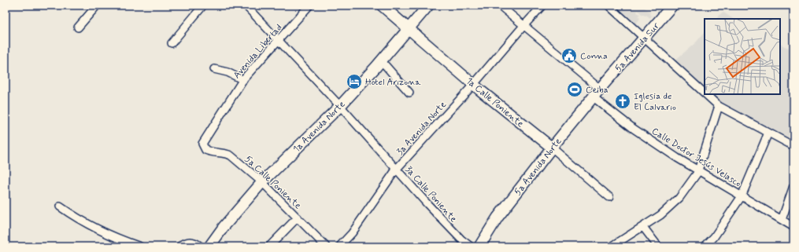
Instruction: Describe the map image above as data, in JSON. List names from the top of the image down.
{
  "streets": {
    "street": [
      "5a Avenida Sur",
      "Avenida Libertad",
      "1a Calle Poniente",
      "1a Avenida Norte",
      "3a Avenida Norte",
      "Calle Doctor Jesús Velasco",
      "5a Avenida Norte",
      "5a Calle Poniente",
      "3a Calle Poniente"
    ]
  },
  "crossings": [
    ["5a Avenida Sur", "5a Avenida Norte"],
    ["Avenida Libertad", "5a Calle Poniente"],
    ["Avenida Libertad", "3a Calle Poniente"],
    ["1a Calle Poniente", "1a Avenida Norte"],
    ["1a Calle Poniente", "3a Avenida Norte"],
    ["1a Calle Poniente", "5a Avenida Norte"],
    ["1a Avenida Norte", "5a Calle Poniente"],
    ["1a Avenida Norte", "3a Calle Poniente"],
    ["3a Avenida Norte", "3a Calle Poniente"],
    ["Calle Doctor Jesús Velasco", "5a Avenida Norte"]
  ],
  "places": {
    "public building": ["Conna"],
    "hotel": ["Hotel Arizona"],
    "sports": ["Ceiba"],
    "church": ["Iglesia de El Calvario"]
  }
}
